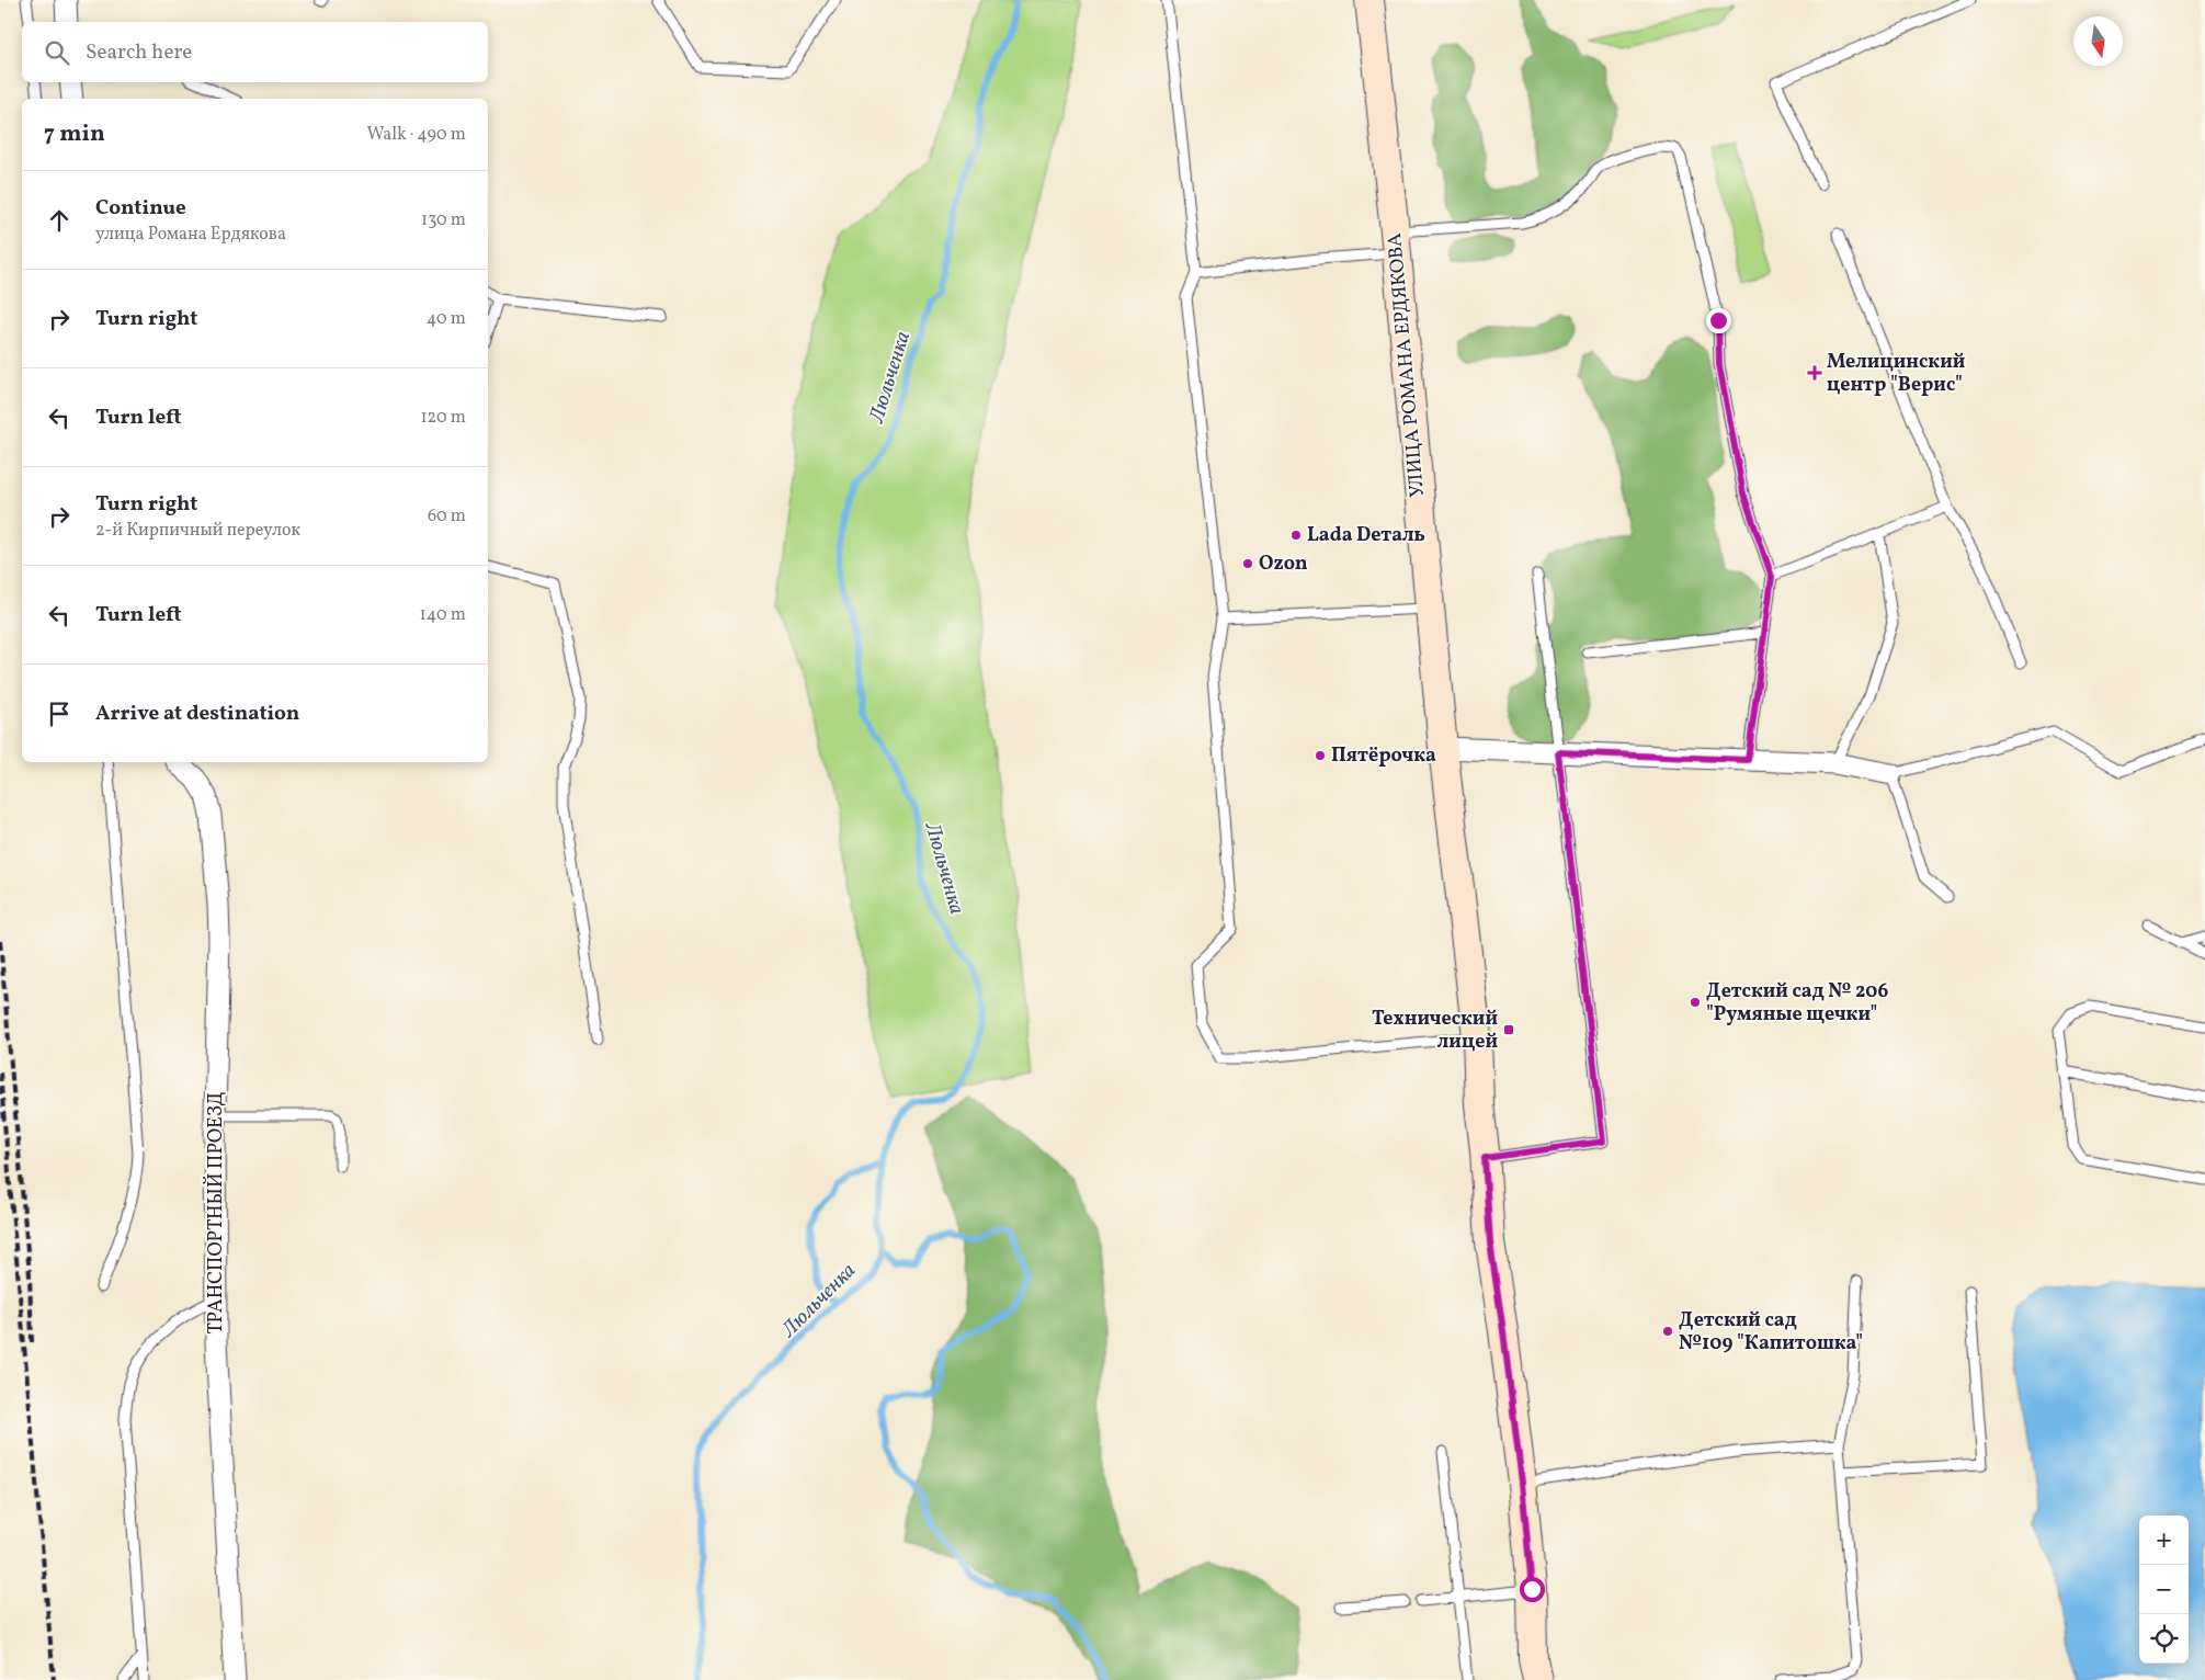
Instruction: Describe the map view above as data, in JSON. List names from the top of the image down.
{
  "streets": {
    "street": ["УЛИЦА РОМАНА ЕРДЯКОВА", "ТРАНСПОРТНЫЙ ПРОЕЗД"]
  },
  "water": ["Люльченка"],
  "places": {
    "health": ["Мелицинский центр \"Верис\""],
    "other": [
      "Lada Dеталь",
      "Ozon",
      "Пятёрочка",
      "Детский сад № 206 \"Румяные щечки\"",
      "Детский сад №109 \"Капитошка\""
    ],
    "transit": ["Технический лицей"]
  },
  "north": "bottom",
  "page": {
    "search": "Search here",
    "heading": ["7 min", "Walk · 490 m"],
    "list": [
      ["Continue", "улица Романа Ердякова", "130 m"],
      ["Turn right", "40 m"],
      ["Turn left", "120 m"],
      ["Turn right", "2-й Кирпичный переулок", "60 m"],
      ["Turn left", "140 m"],
      "Arrive at destination"
    ],
    "map_buttons": ["+", "−"]
  }
}
